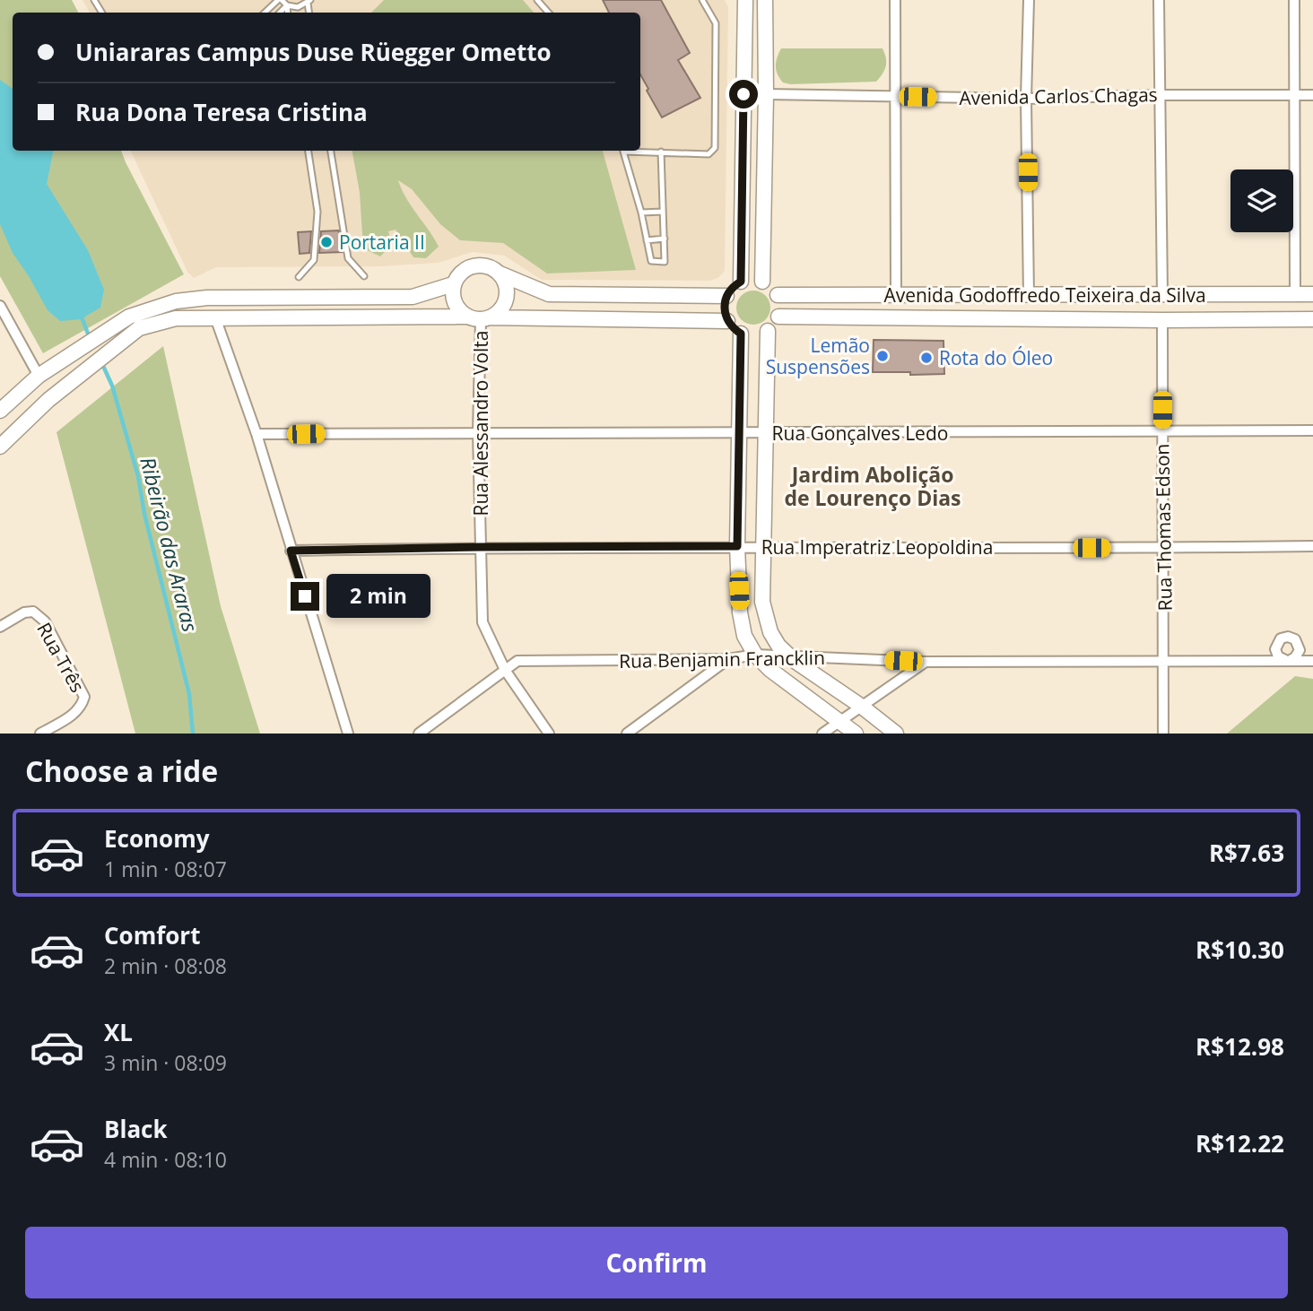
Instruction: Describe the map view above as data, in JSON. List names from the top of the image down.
{
  "streets": {
    "street": [
      "Avenida Carlos Chagas",
      "Avenida Godoffredo Teixeira da Silva",
      "Rua Alessandro Volta",
      "Rua Gonçalves Ledo",
      "Rua Thomas Edson",
      "Rua Imperatriz Leopoldina",
      "Rua Três",
      "Rua Benjamin Francklin"
    ]
  },
  "crossings": [
    ["Avenida Godoffredo Teixeira da Silva", "Rua Thomas Edson"],
    ["Rua Alessandro Volta", "Rua Gonçalves Ledo"],
    ["Rua Alessandro Volta", "Rua Imperatriz Leopoldina"],
    ["Rua Alessandro Volta", "Rua Benjamin Francklin"],
    ["Rua Gonçalves Ledo", "Rua Thomas Edson"],
    ["Rua Thomas Edson", "Rua Imperatriz Leopoldina"],
    ["Rua Thomas Edson", "Rua Benjamin Francklin"]
  ],
  "districts": ["Jardim Abolição de Lourenço Dias"],
  "water": ["Ribeirão das Araras"],
  "places": ["Portaria II", "Lemão Suspensões", "Rota do Óleo"],
  "page": {
    "banner": ["Uniararas Campus Duse Rüegger Ometto", "Rua Dona Teresa Cristina"],
    "bubble": "2 min",
    "heading": "Choose a ride",
    "list": [
      {
        "name": "Economy",
        "note": "1 min · 08:07",
        "value": "R$7.63"
      },
      {
        "name": "Comfort",
        "note": "2 min · 08:08",
        "value": "R$10.30"
      },
      {
        "name": "XL",
        "note": "3 min · 08:09",
        "value": "R$12.98"
      },
      {
        "name": "Black",
        "note": "4 min · 08:10",
        "value": "R$12.22"
      }
    ],
    "buttons": "Confirm"
  }
}
